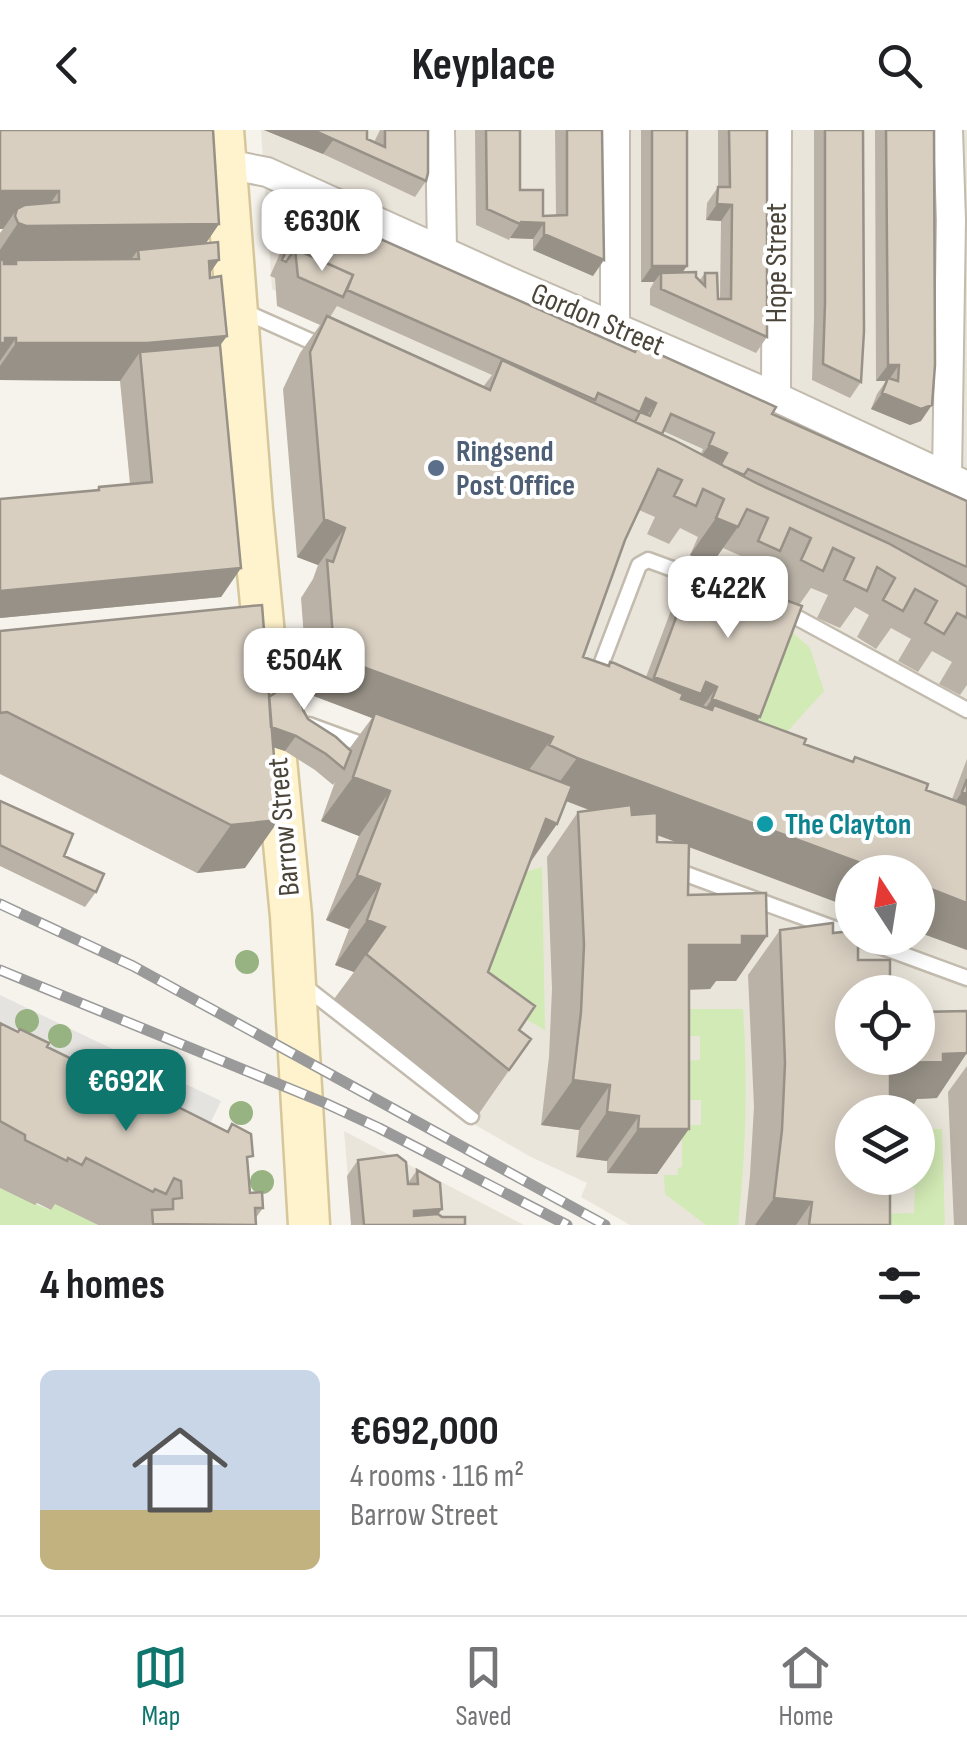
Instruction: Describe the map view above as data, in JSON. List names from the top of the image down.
{
  "streets": {
    "street": ["Hope Street", "Gordon Street", "Barrow Street"]
  },
  "crossings": [
    ["Hope Street", "Gordon Street"],
    ["Gordon Street", "Barrow Street"]
  ],
  "places": ["Ringsend Post Office", "The Clayton"],
  "north": "top",
  "page": {
    "header": "Keyplace",
    "price": [
      "€630K",
      "€422K",
      "€504K",
      "€692K"
    ],
    "heading": "4 homes",
    "list": [
      {
        "name": "€692,000",
        "note": "4 rooms · 116 m² · Barrow Street"
      }
    ],
    "tabs": ["Map", "Saved", "Home"]
  }
}
